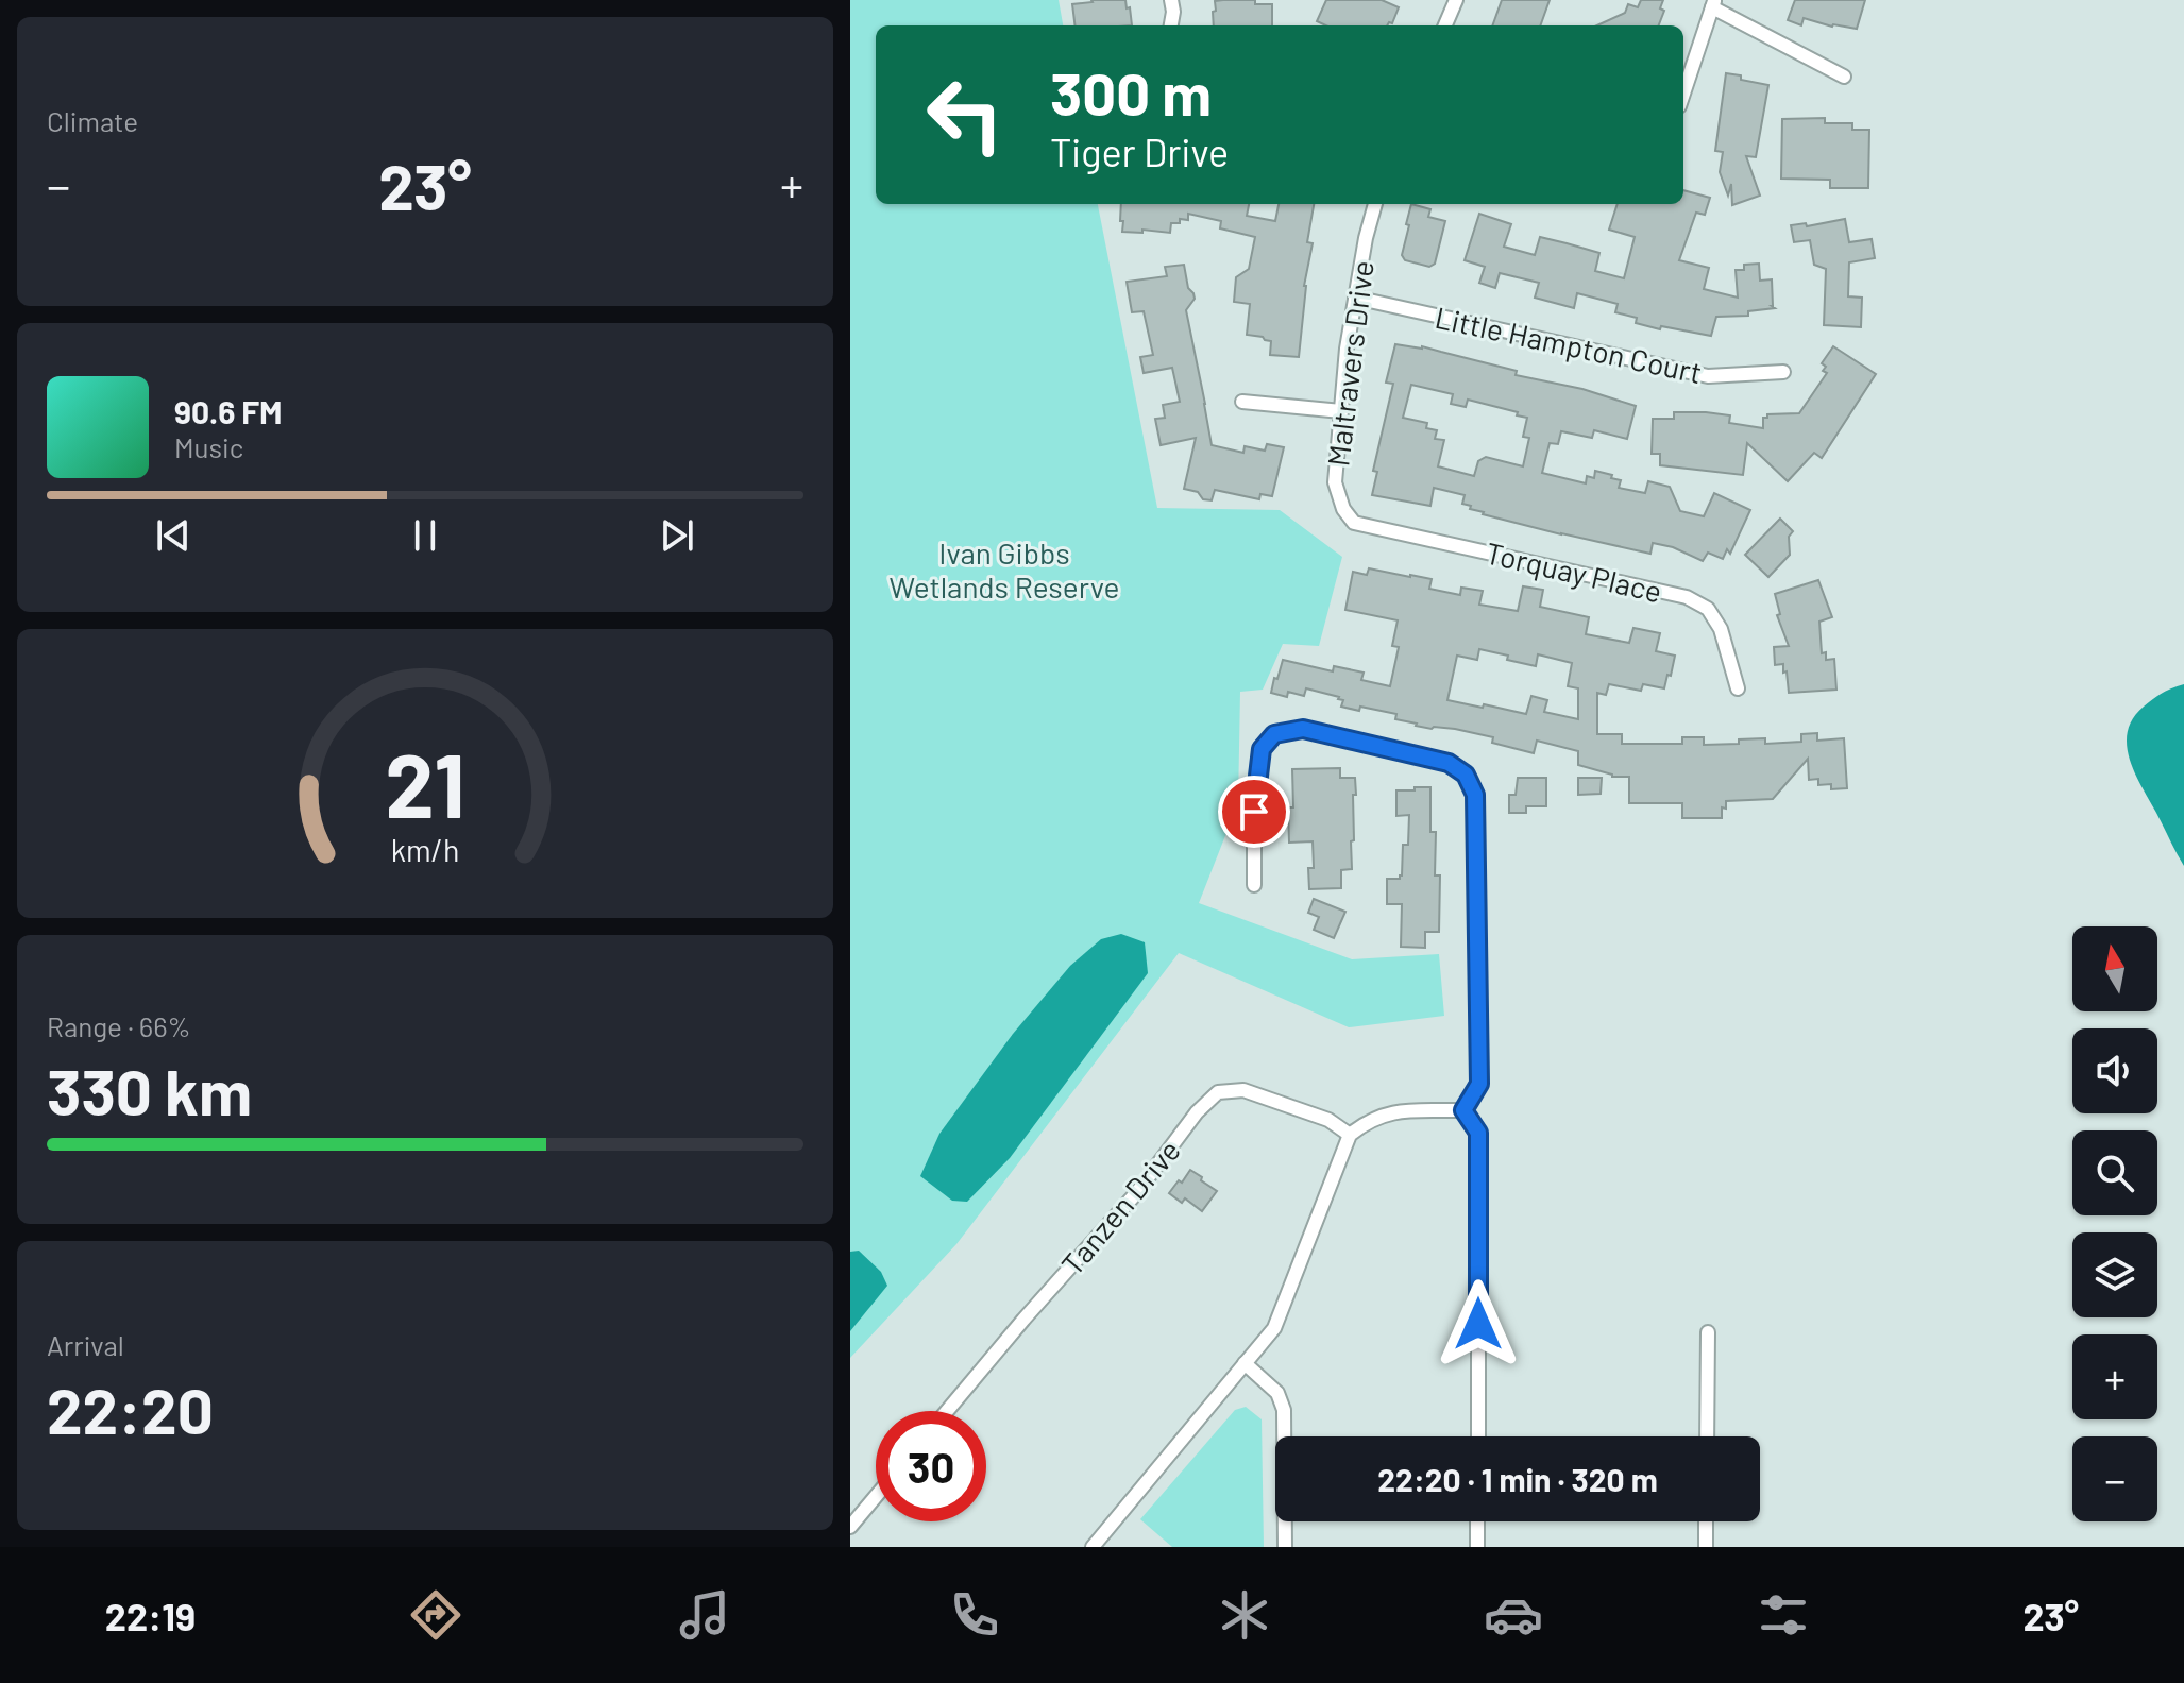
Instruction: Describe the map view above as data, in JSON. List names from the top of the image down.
{
  "streets": {
    "street": [
      "Little Hampton Court",
      "Maltravers Drive",
      "Torquay Place",
      "Tanzen Drive"
    ]
  },
  "crossings": [
    ["Little Hampton Court", "Maltravers Drive"],
    ["Maltravers Drive", "Torquay Place"]
  ],
  "parks": ["Ivan Gibbs Wetlands Reserve"],
  "north": "top",
  "page": {
    "tile": [
      "Climate",
      ["Range · 66%", "330 km"],
      ["Arrival", "22:20"]
    ],
    "turn": ["300 m", "Tiger Drive"],
    "heat": ["−", "23°", "+"],
    "song": ["90.6 FM", "Music"],
    "map_buttons": ["+", "−"],
    "limit": "30",
    "trip": "22:20 · 1 min · 320 m",
    "tabs": ["22:19", "23°"],
    "gauge": ["21", "km/h"]
  }
}
